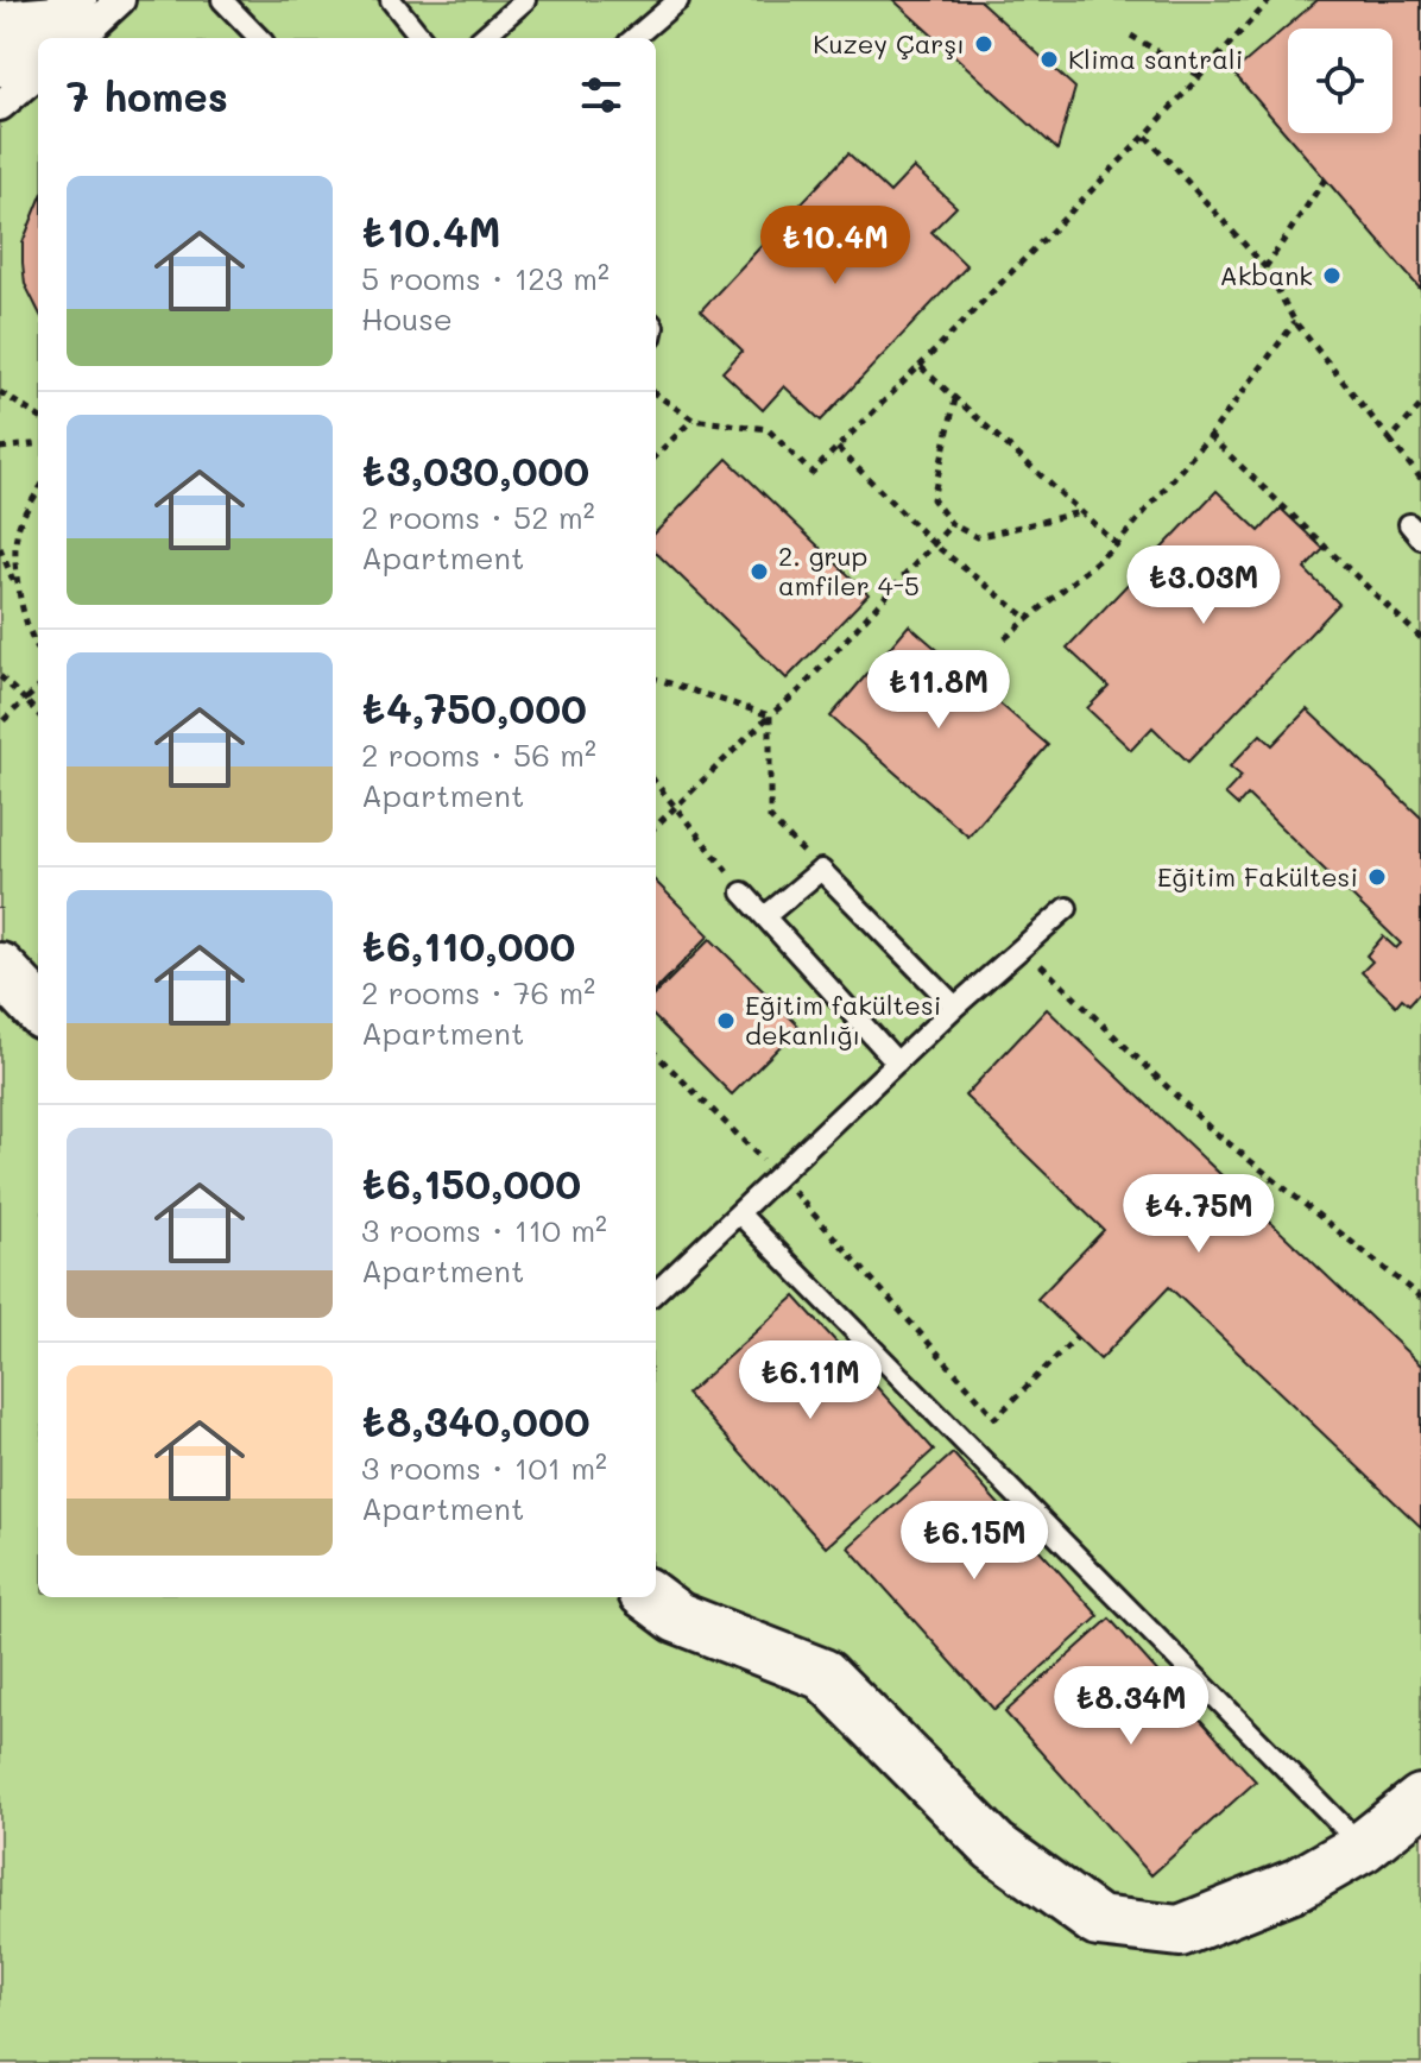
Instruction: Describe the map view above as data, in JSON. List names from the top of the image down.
{
  "places": [
    "Kuzey Çarşı",
    "Klima santrali",
    "Akbank",
    "2. grup amfiler 4-5",
    "Eğitim Fakültesi",
    "Eğitim fakültesi dekanlığı"
  ],
  "page": {
    "heading": "7 homes",
    "list": [
      {
        "name": "₺10.4M",
        "note": "5 rooms · 123 m² · House"
      },
      {
        "name": "₺3,030,000",
        "note": "2 rooms · 52 m² · Apartment"
      },
      {
        "name": "₺4,750,000",
        "note": "2 rooms · 56 m² · Apartment"
      },
      {
        "name": "₺6,110,000",
        "note": "2 rooms · 76 m² · Apartment"
      },
      {
        "name": "₺6,150,000",
        "note": "3 rooms · 110 m² · Apartment"
      },
      {
        "name": "₺8,340,000",
        "note": "3 rooms · 101 m² · Apartment"
      }
    ],
    "price": [
      "₺10.4M",
      "₺3.03M",
      "₺11.8M",
      "₺4.75M",
      "₺6.11M",
      "₺6.15M",
      "₺8.34M"
    ]
  }
}
